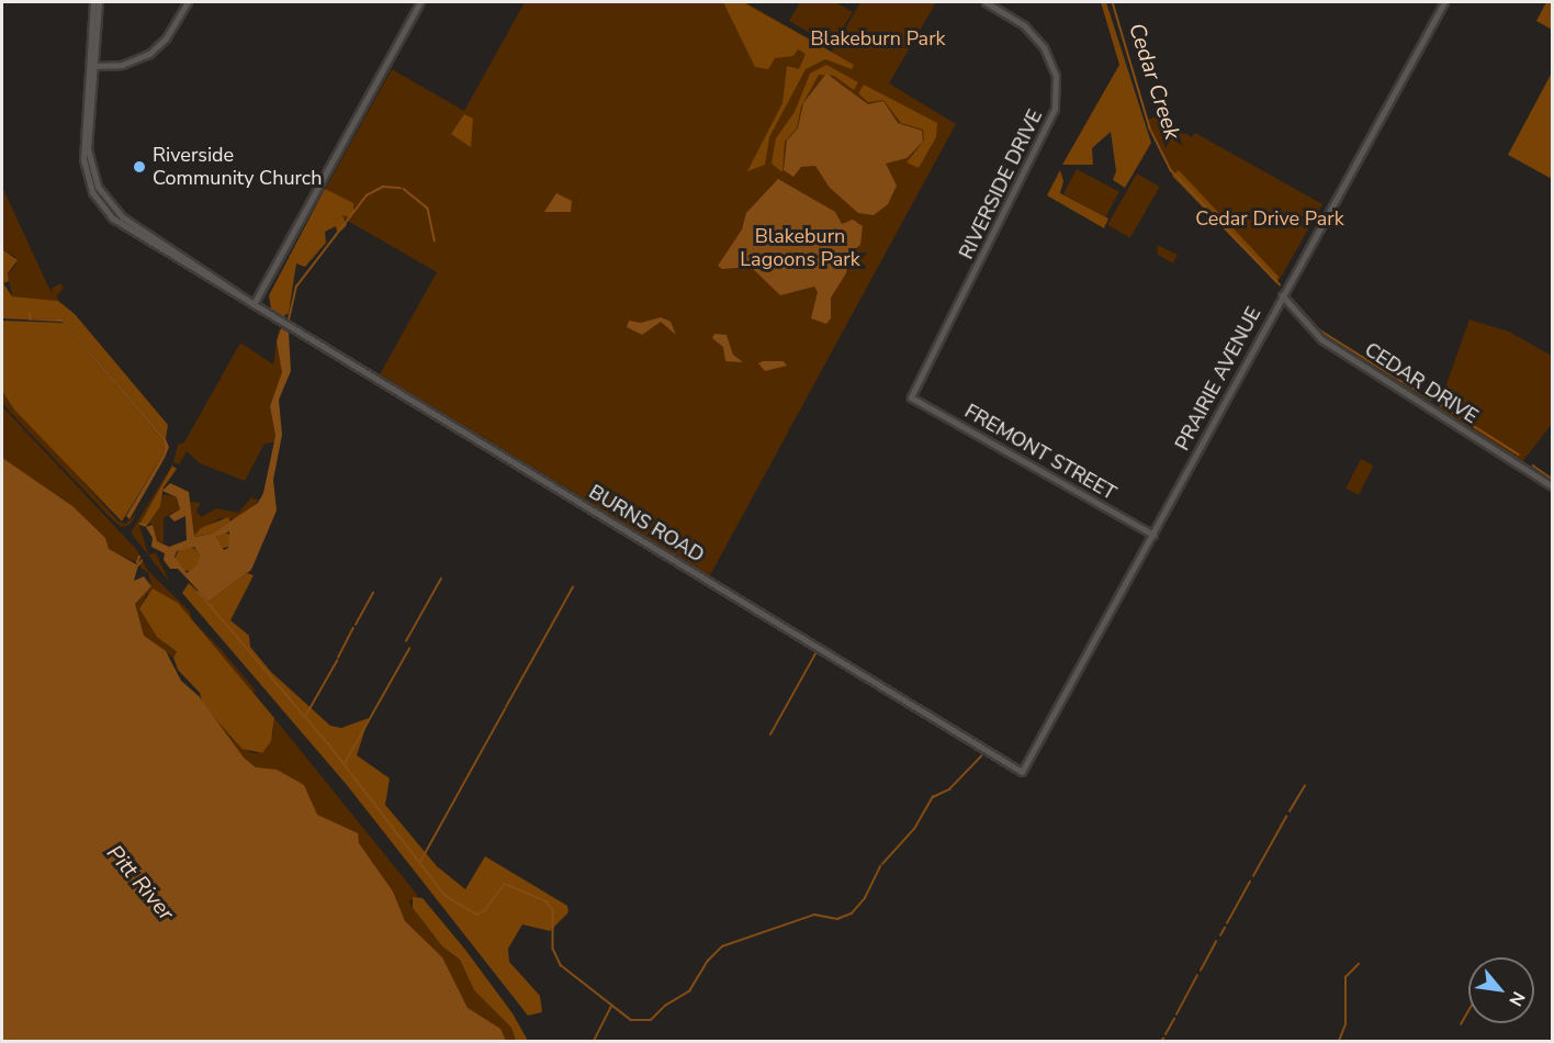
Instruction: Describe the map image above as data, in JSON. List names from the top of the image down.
{
  "streets": {
    "street": [
      "RIVERSIDE DRIVE",
      "PRAIRIE AVENUE",
      "CEDAR DRIVE",
      "FREMONT STREET",
      "BURNS ROAD"
    ]
  },
  "crossings": [
    ["RIVERSIDE DRIVE", "FREMONT STREET"],
    ["PRAIRIE AVENUE", "CEDAR DRIVE"],
    ["PRAIRIE AVENUE", "FREMONT STREET"],
    ["PRAIRIE AVENUE", "BURNS ROAD"]
  ],
  "water": ["Cedar Creek", "Pitt River"],
  "parks": ["Blakeburn Park", "Cedar Drive Park", "Blakeburn Lagoons Park"],
  "places": ["Riverside Community Church"],
  "north": "bottom right"
}
